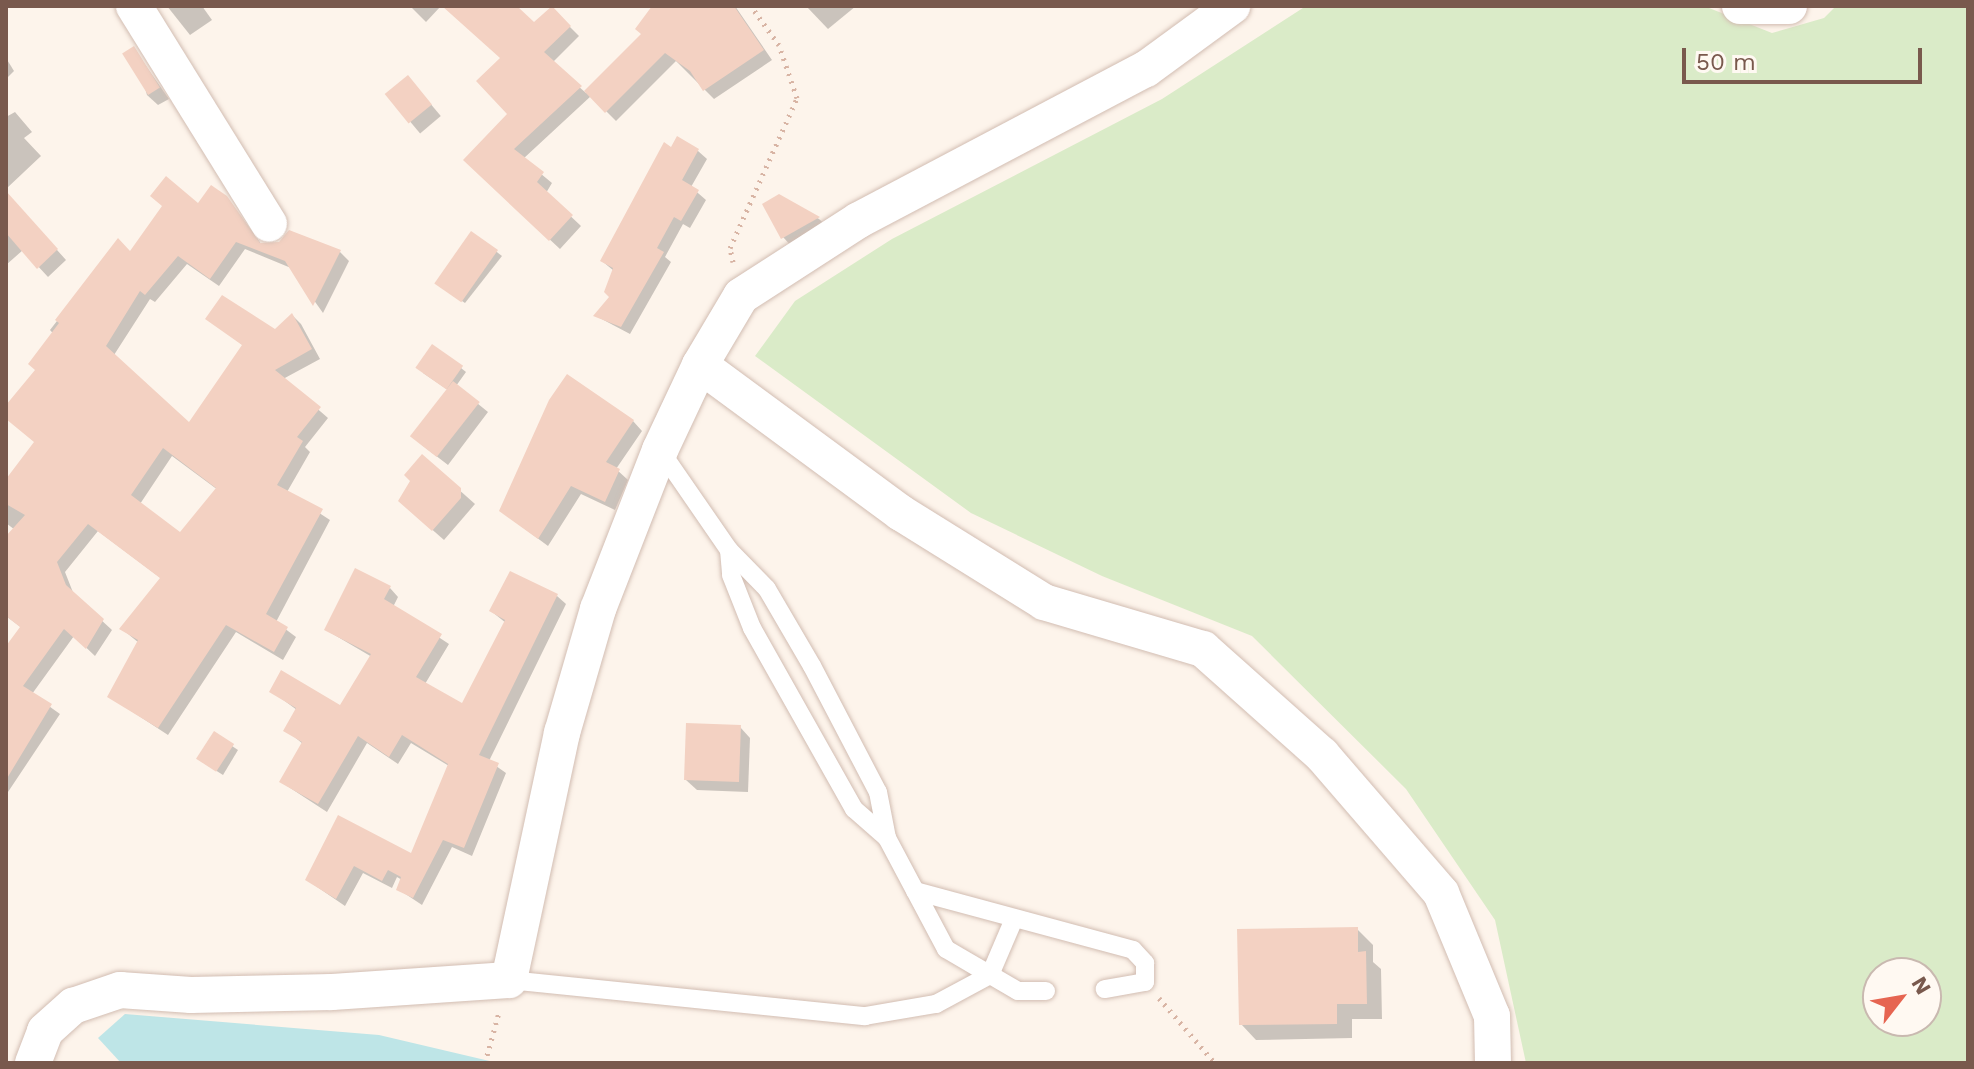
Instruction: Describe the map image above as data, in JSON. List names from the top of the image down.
{
  "scale_bar": "50 m",
  "north": "top right"
}
